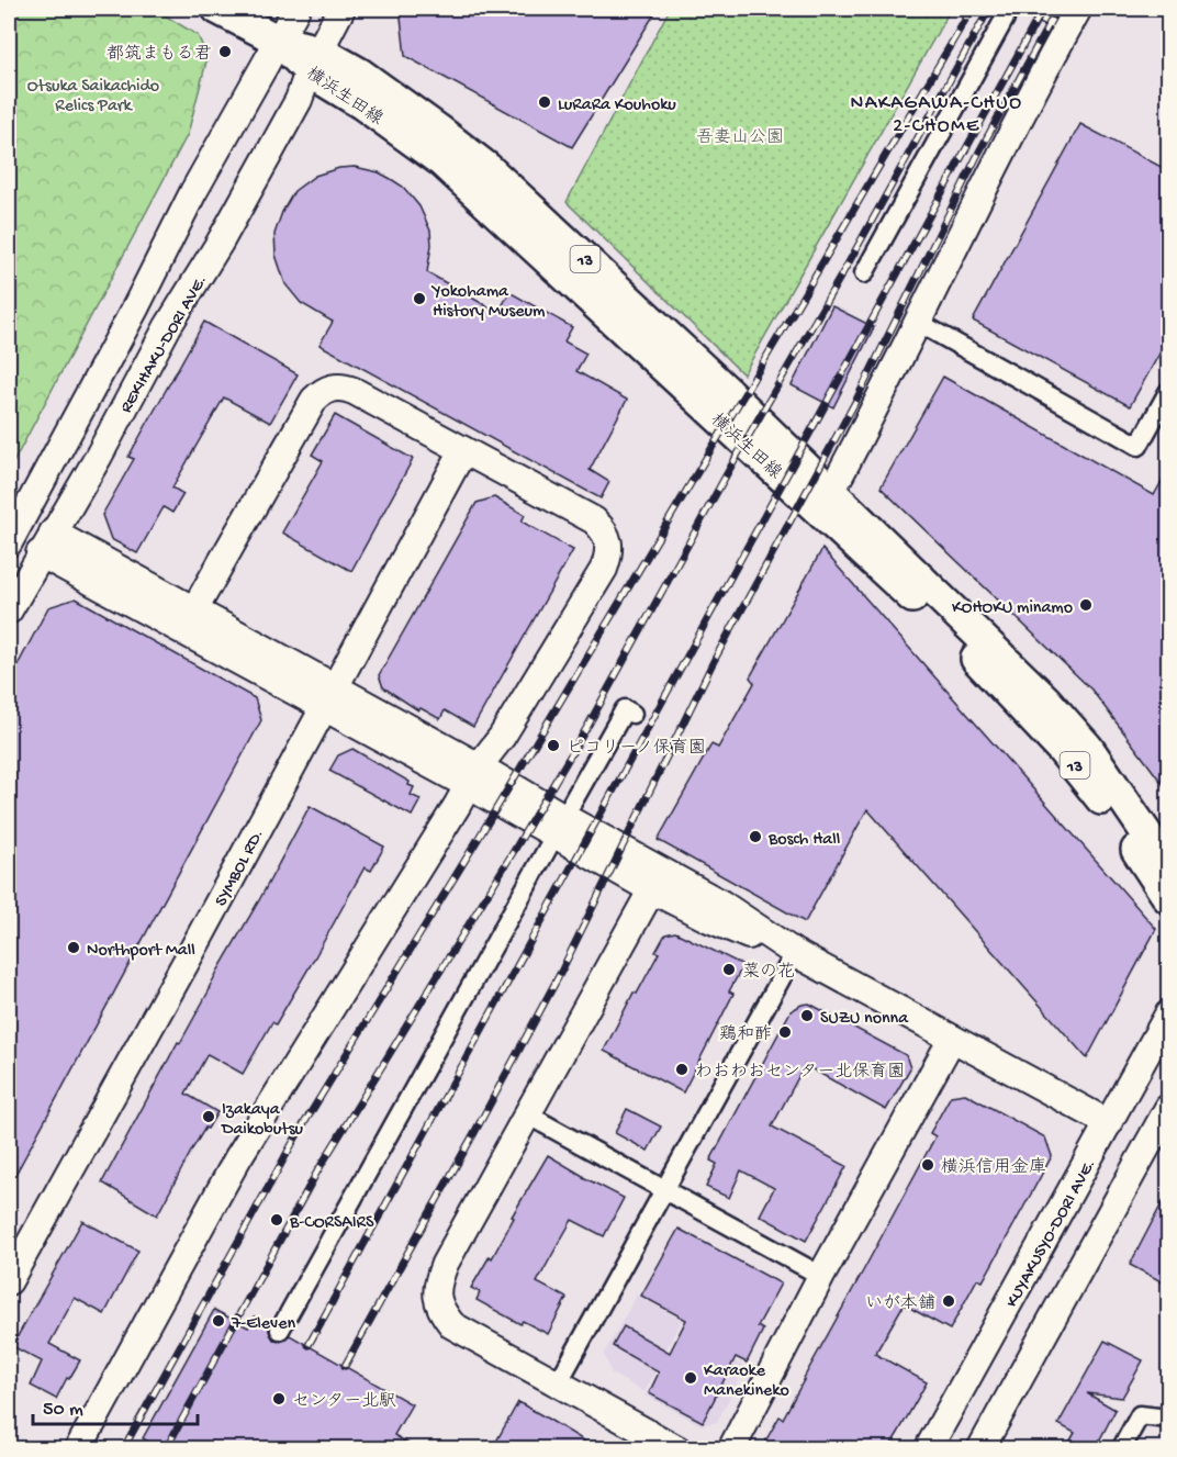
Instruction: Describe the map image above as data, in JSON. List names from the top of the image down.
{
  "streets": {
    "main road": ["横浜生田線", "13"],
    "street": ["REKIHAKU-DORI AVE.", "SYMBOL RD.", "KUYAKUSYO-DORI AVE."]
  },
  "crossings": [
    ["横浜生田線", "REKIHAKU-DORI AVE."]
  ],
  "districts": ["NAKAGAWA-CHUO 2-CHOME"],
  "parks": ["Otsuka Saikachido Relics Park", "吾妻山公園"],
  "places": [
    "都筑まもる君",
    "LuRaRa Kouhoku",
    "Yokohama History Museum",
    "KOHOKU minamo",
    "ピコリーノ保育園",
    "Bosch Hall",
    "Northport Mall",
    "菜の花",
    "SUZU nonna",
    "鶏和酢",
    "わおわおセンター北保育園",
    "Izakaya Daikobutsu",
    "横浜信用金庫",
    "B-CORSAIRS",
    "いが本舗",
    "7-Eleven",
    "Karaoke Manekineko",
    "センター北駅"
  ],
  "scale_bar": "50 m"
}
